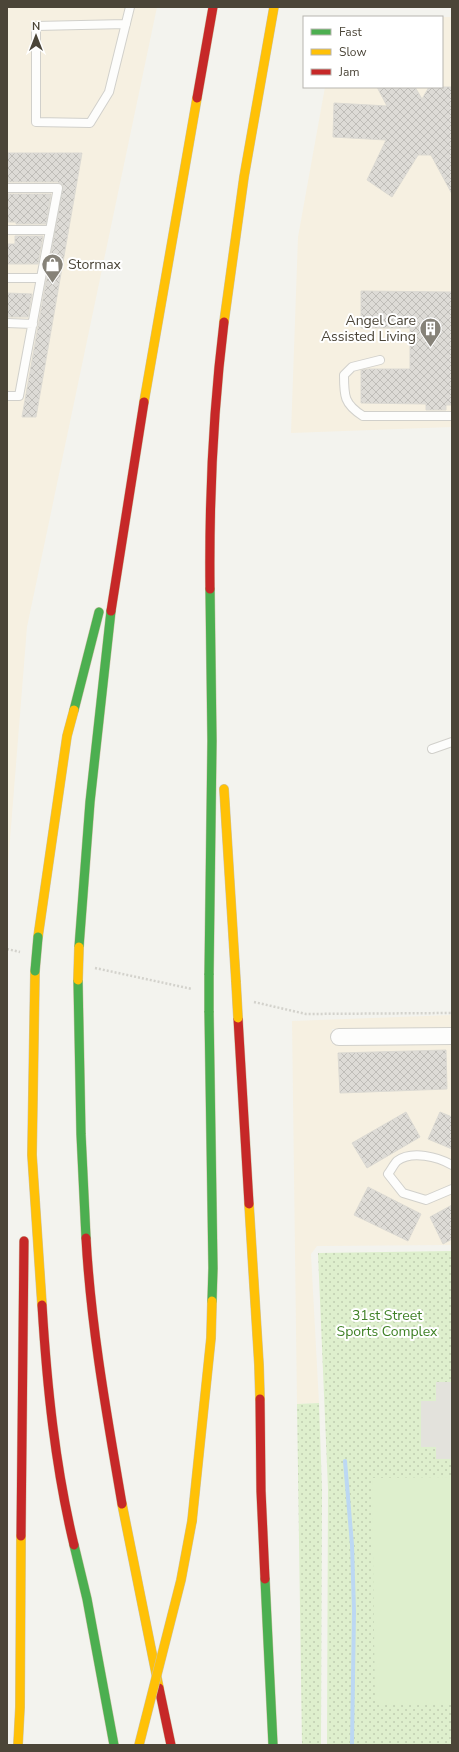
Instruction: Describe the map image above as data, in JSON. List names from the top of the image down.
{
  "parks": ["31st Street Sports Complex"],
  "places": {
    "shop": ["Stormax"],
    "building": ["Angel Care Assisted Living"]
  },
  "legend": ["Fast", "Slow", "Jam"],
  "north": "top"
}
